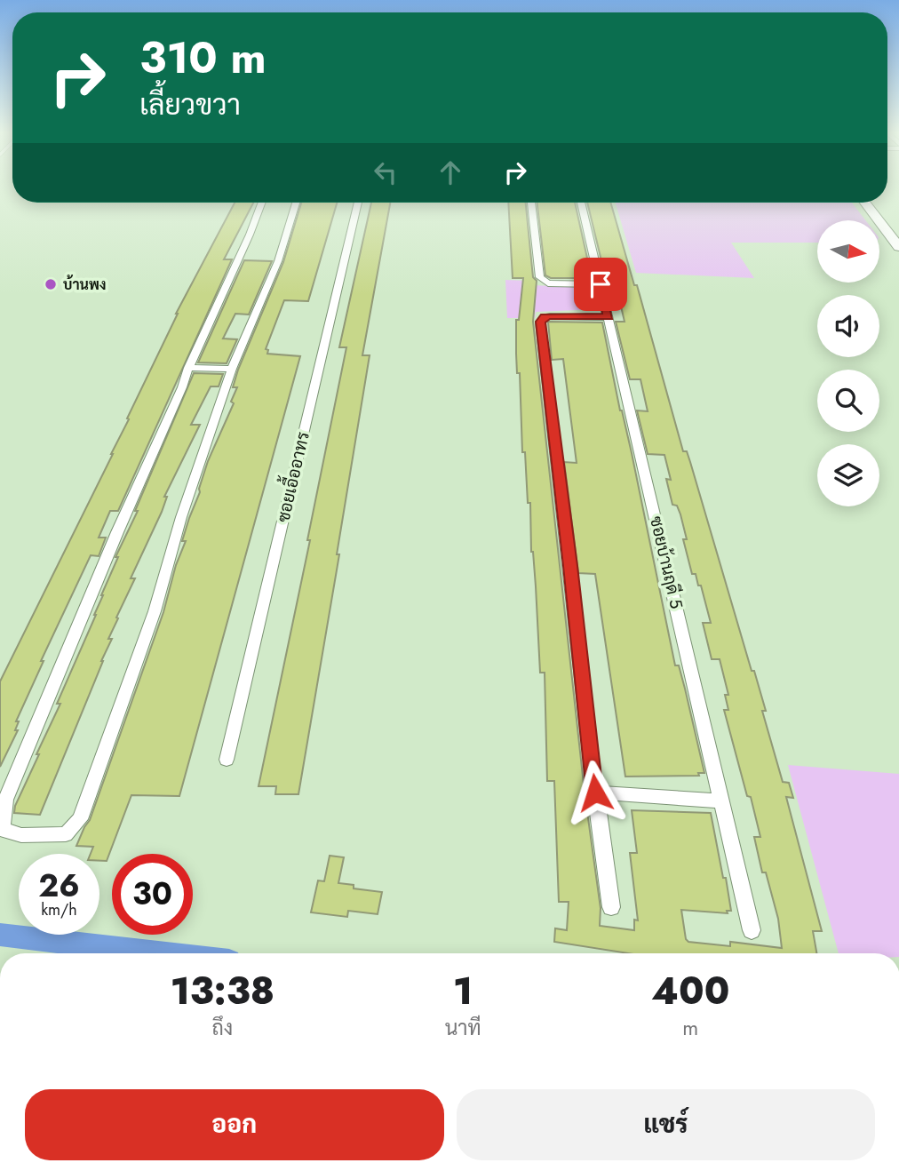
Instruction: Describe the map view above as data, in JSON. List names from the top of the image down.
{
  "streets": {
    "street": ["ซอยเอื้ออาทร", "ซอยบ้านฤดี 5"]
  },
  "places": ["บ้านพง"],
  "north": "right",
  "page": {
    "turn": ["310 m", "เลี้ยวขวา"],
    "speed": "26 km/h",
    "limit": "30",
    "eta": [
      "13:38",
      "ถึง",
      "1",
      "นาที",
      "400",
      "m"
    ],
    "buttons": ["ออก", "แชร์"]
  }
}
